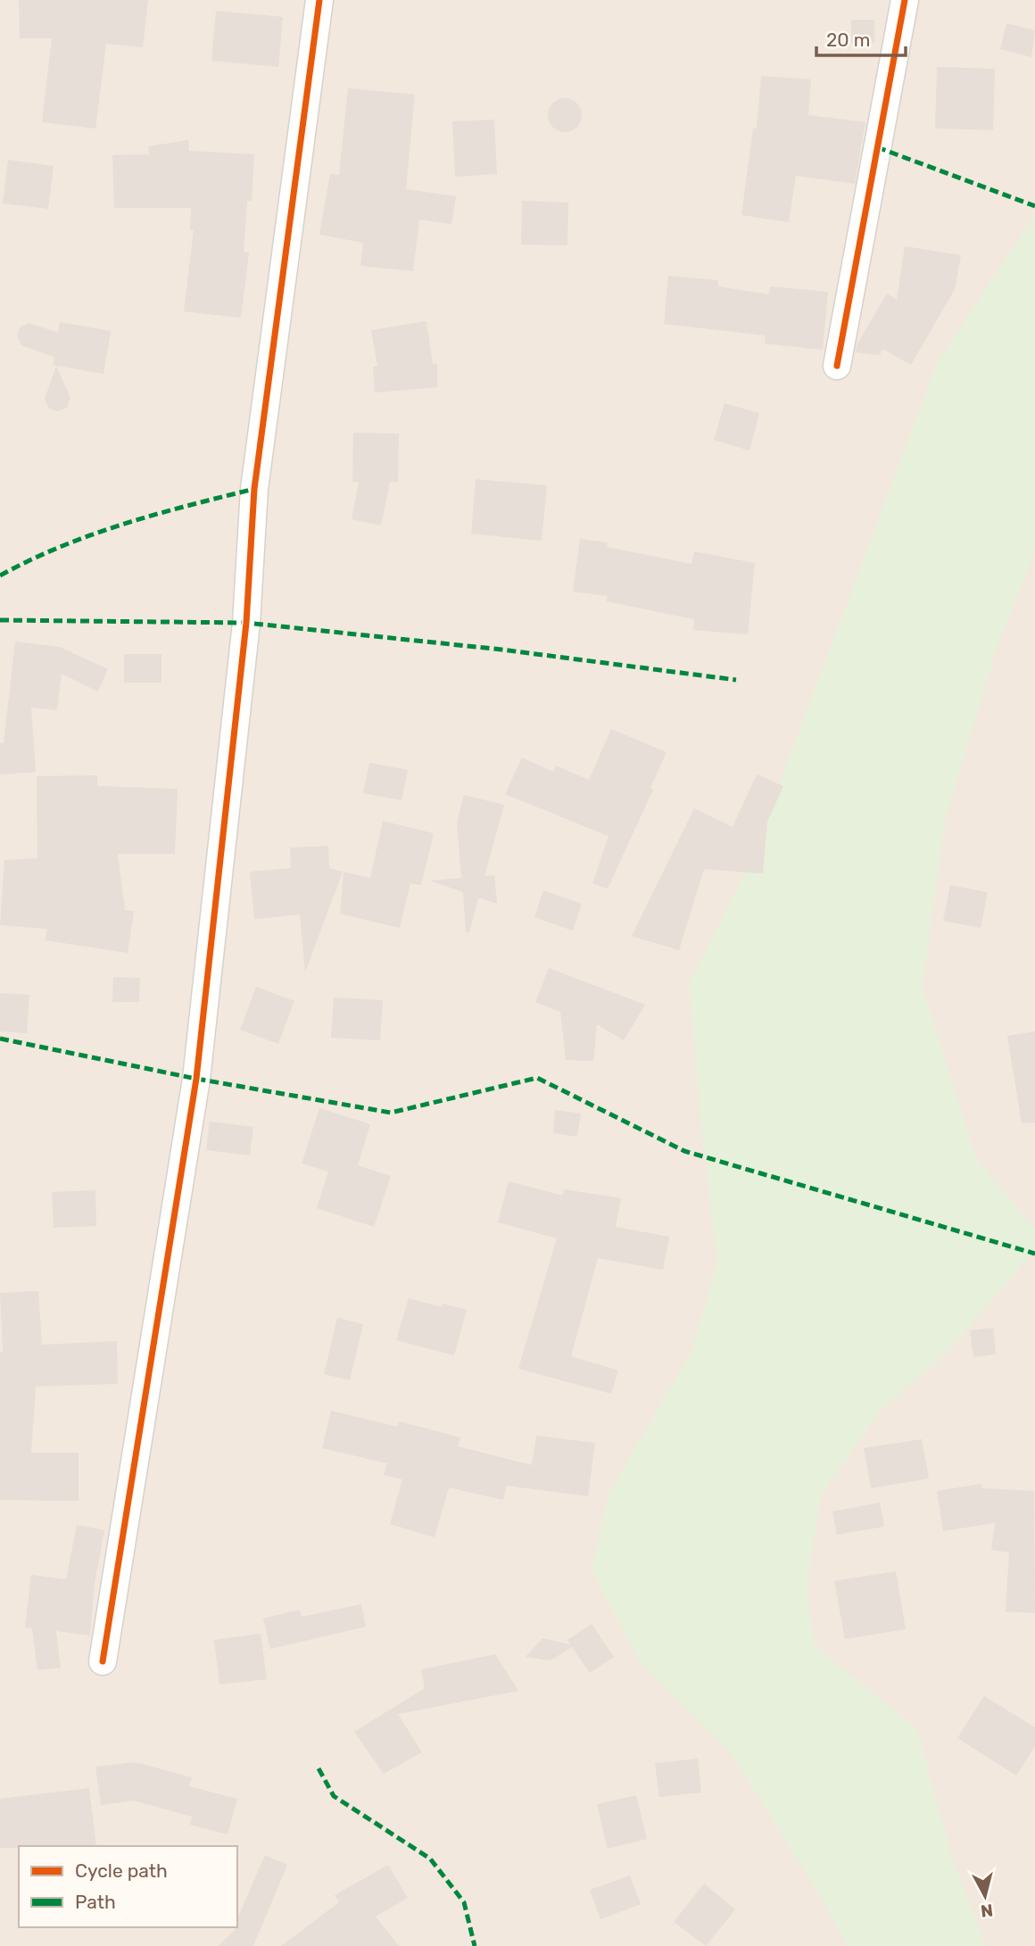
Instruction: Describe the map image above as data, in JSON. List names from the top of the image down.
{
  "legend": ["Cycle path", "Path"],
  "scale_bar": "20 m",
  "north": "bottom"
}
